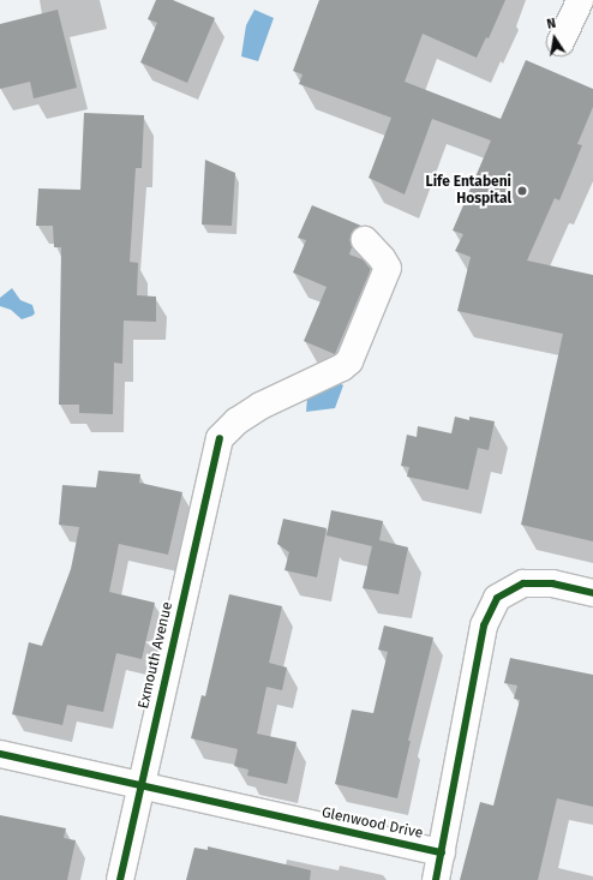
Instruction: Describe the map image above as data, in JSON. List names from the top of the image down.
{
  "streets": {
    "street": ["Exmouth Avenue", "Glenwood Drive"]
  },
  "crossings": [
    ["Exmouth Avenue", "Glenwood Drive"]
  ],
  "places": ["Life Entabeni Hospital"],
  "north": "top"
}
